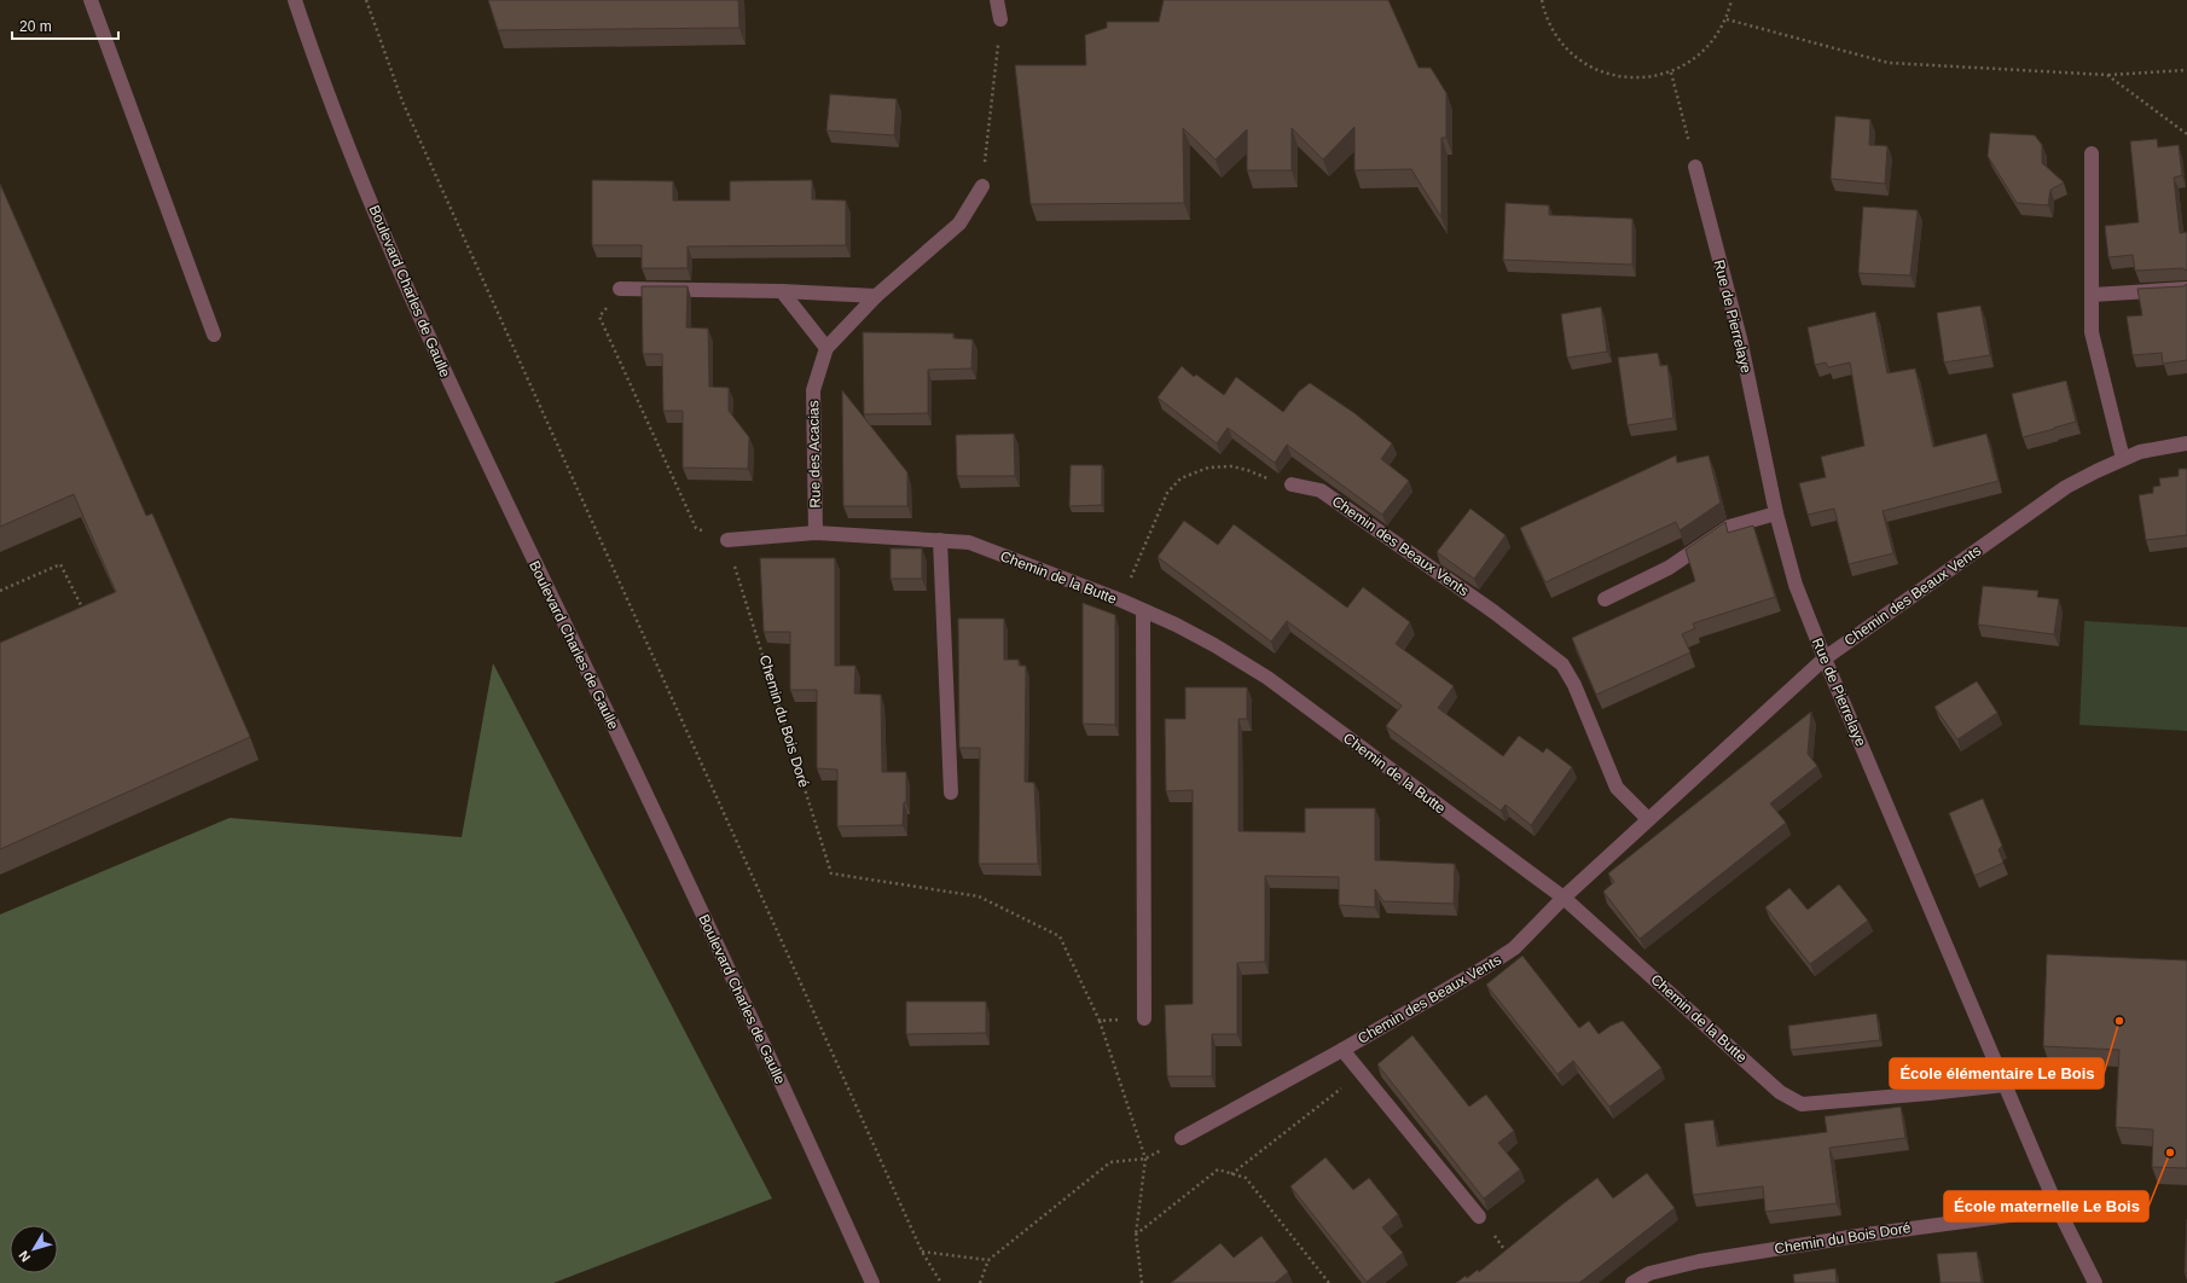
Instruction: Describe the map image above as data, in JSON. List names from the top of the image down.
{
  "streets": {
    "street": [
      "Boulevard Charles de Gaulle",
      "Rue de Pierrelaye",
      "Rue des Acacias",
      "Chemin des Beaux Vents",
      "Chemin de la Butte",
      "Chemin du Bois Doré"
    ]
  },
  "crossings": [
    ["Rue de Pierrelaye", "Chemin des Beaux Vents"],
    ["Rue de Pierrelaye", "Chemin de la Butte"],
    ["Rue de Pierrelaye", "Chemin du Bois Doré"],
    ["Rue des Acacias", "Chemin de la Butte"],
    ["Chemin des Beaux Vents", "Chemin de la Butte"],
    ["Chemin de la Butte", "Chemin du Bois Doré"]
  ],
  "places": ["École élémentaire Le Bois", "École maternelle Le Bois"],
  "scale_bar": "20 m",
  "north": "bottom left"
}
